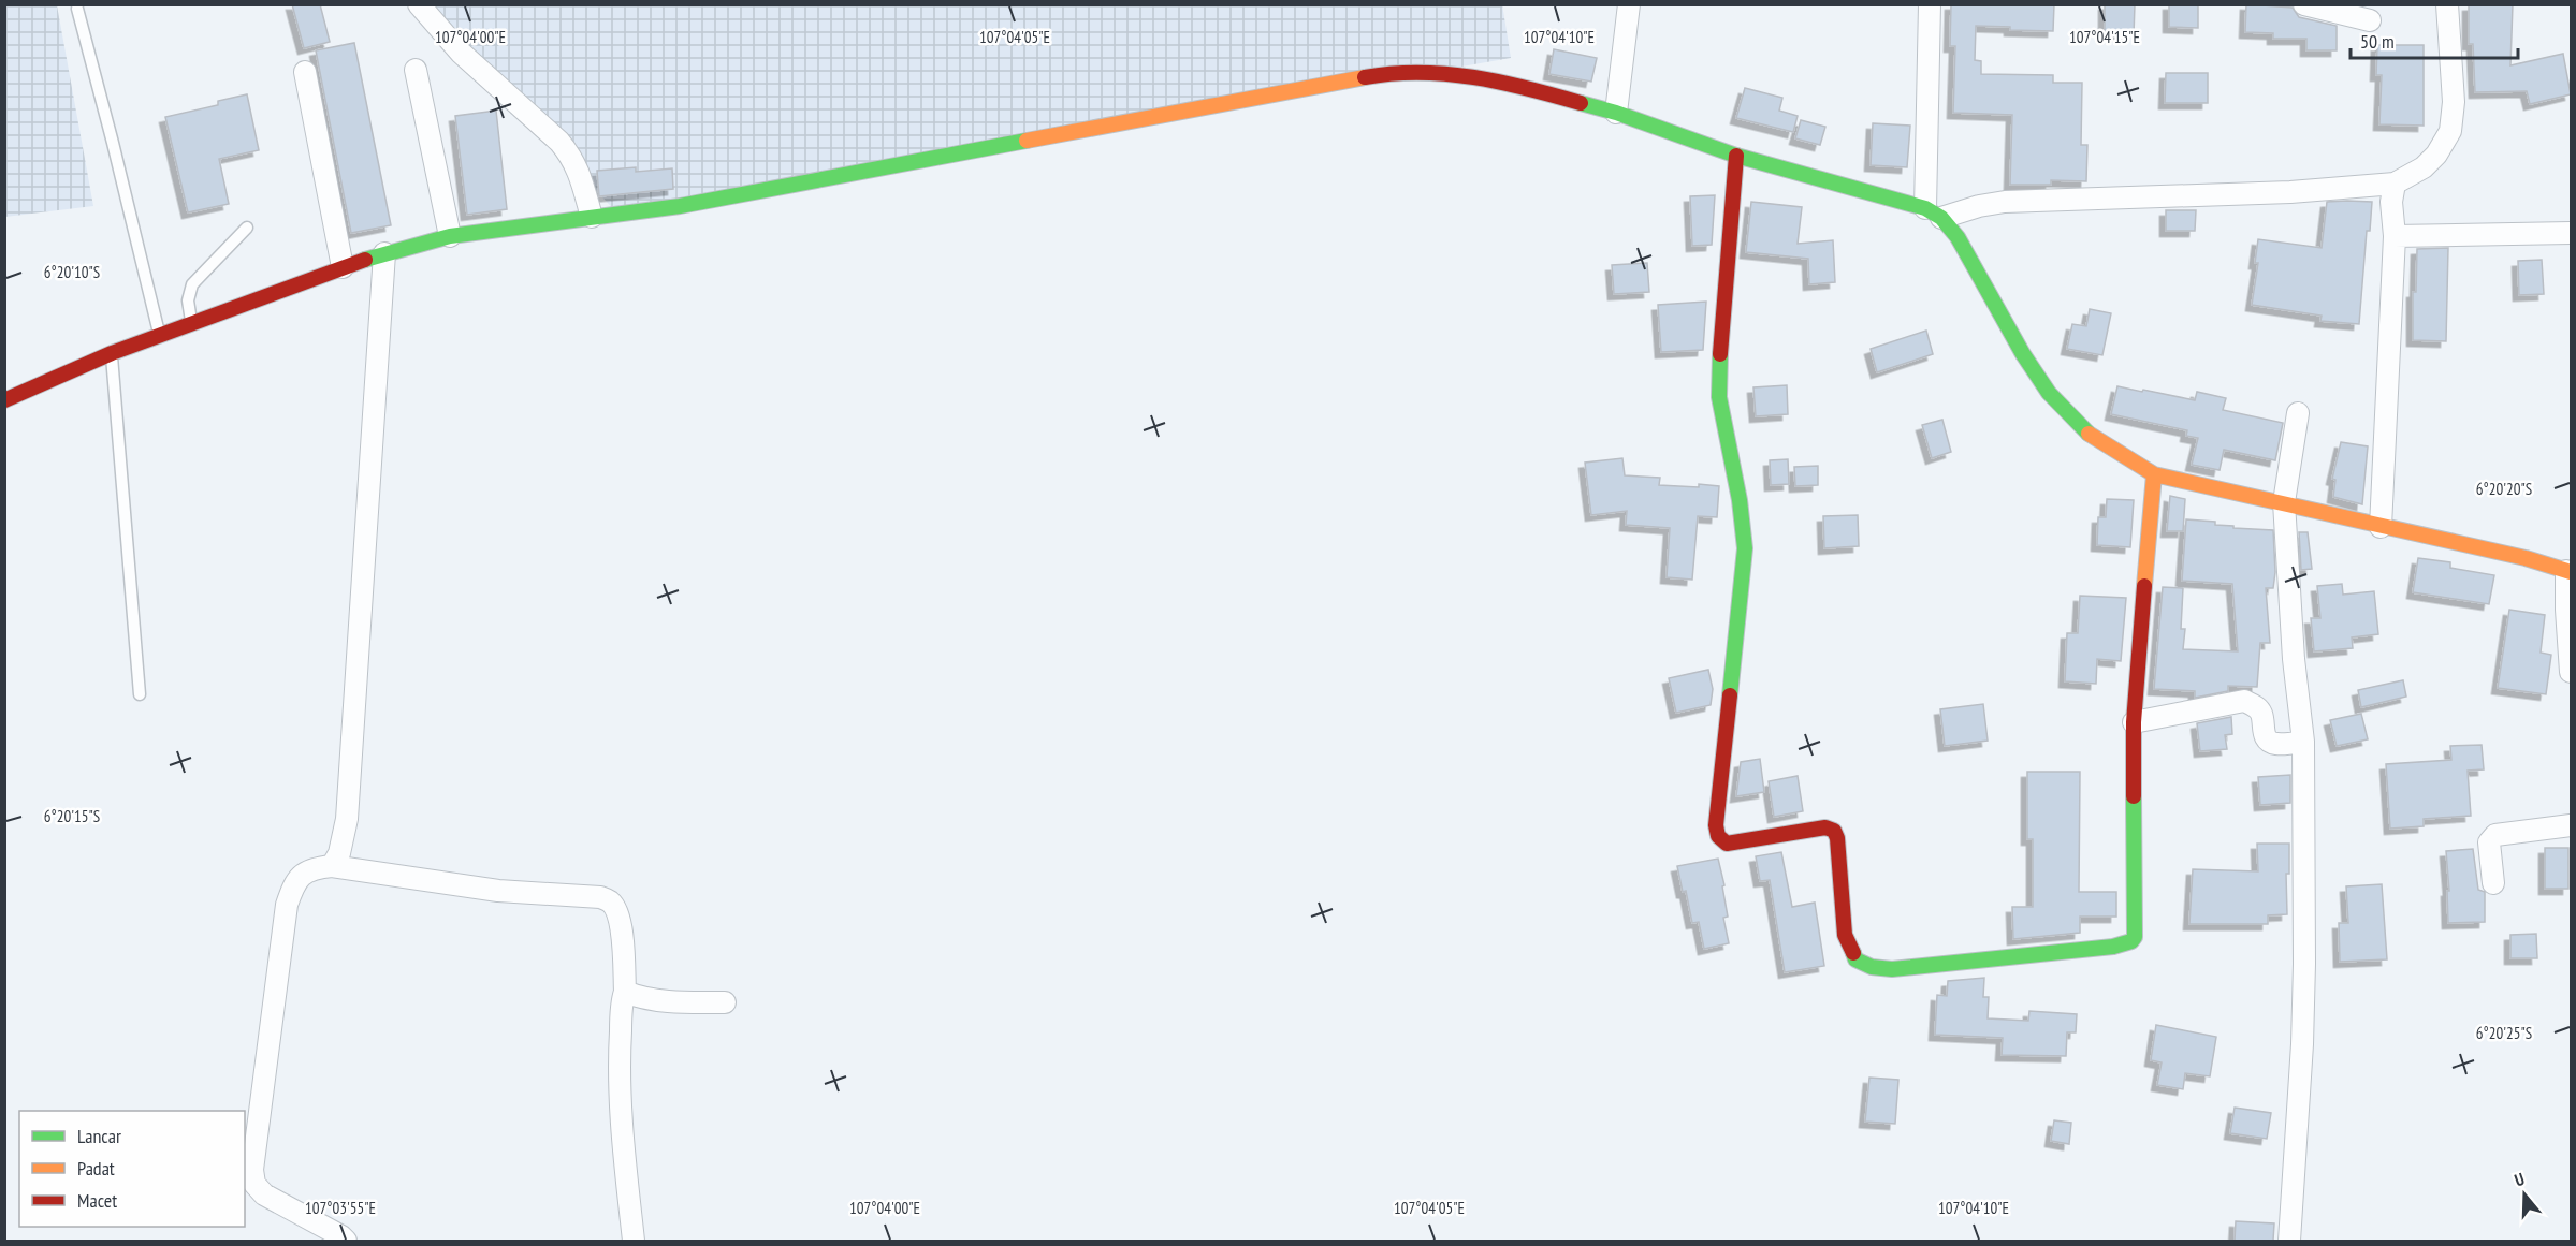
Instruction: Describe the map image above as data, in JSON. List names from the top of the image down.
{
  "legend": ["Lancar", "Padat", "Macet"],
  "scale_bar": "50 m",
  "north": "top",
  "coordinates": [
    "107°04'00\"E",
    "107°04'05\"E",
    "107°04'10\"E",
    "107°04'15\"E",
    "6°20'10\"S",
    "6°20'20\"S",
    "6°20'15\"S",
    "6°20'25\"S",
    "107°03'55\"E"
  ]
}
